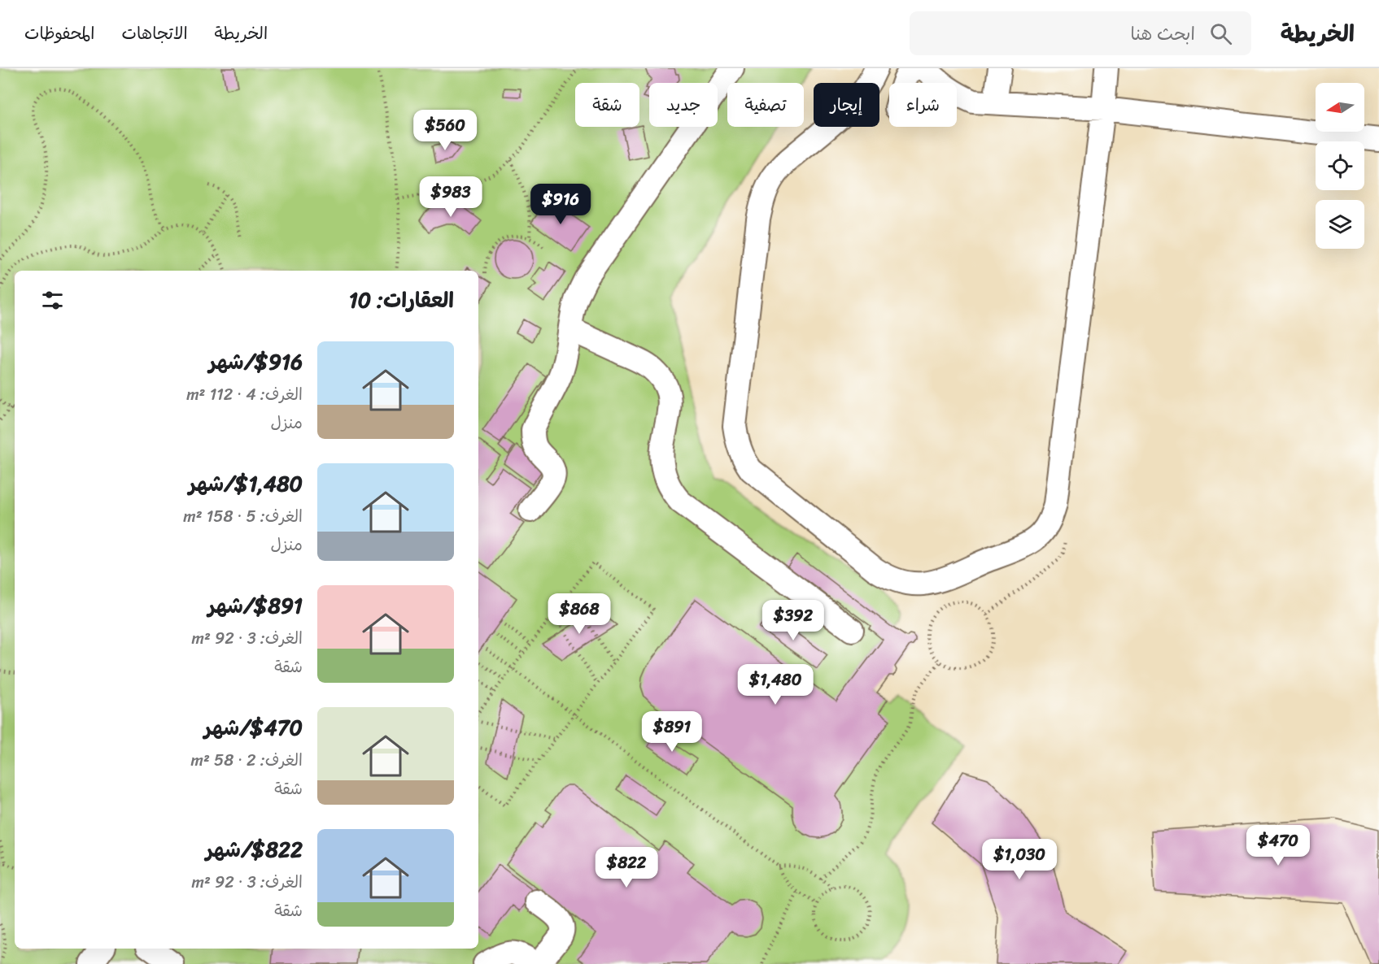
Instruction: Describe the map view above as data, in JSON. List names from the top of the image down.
{
  "north": "left",
  "page": {
    "header": "الخريطة",
    "search": "ابحث هنا",
    "nav": ["الخريطة", "الاتجاهات", "المحفوظات"],
    "chip": [
      "شراء",
      "إيجار",
      "تصفية",
      "جديد",
      "شقة"
    ],
    "price": [
      "$560",
      "$983",
      "$916",
      "$868",
      "$392",
      "$1,480",
      "$891",
      "$470",
      "$1,030",
      "$822"
    ],
    "heading": "العقارات: 10",
    "list": [
      {
        "name": "$916/شهر",
        "note": "الغرف: 4 · 112 m² · منزل"
      },
      {
        "name": "$1,480/شهر",
        "note": "الغرف: 5 · 158 m² · منزل"
      },
      {
        "name": "$891/شهر",
        "note": "الغرف: 3 · 92 m² · شقة"
      },
      {
        "name": "$470/شهر",
        "note": "الغرف: 2 · 58 m² · شقة"
      },
      {
        "name": "$822/شهر",
        "note": "الغرف: 3 · 92 m² · شقة"
      }
    ]
  }
}
